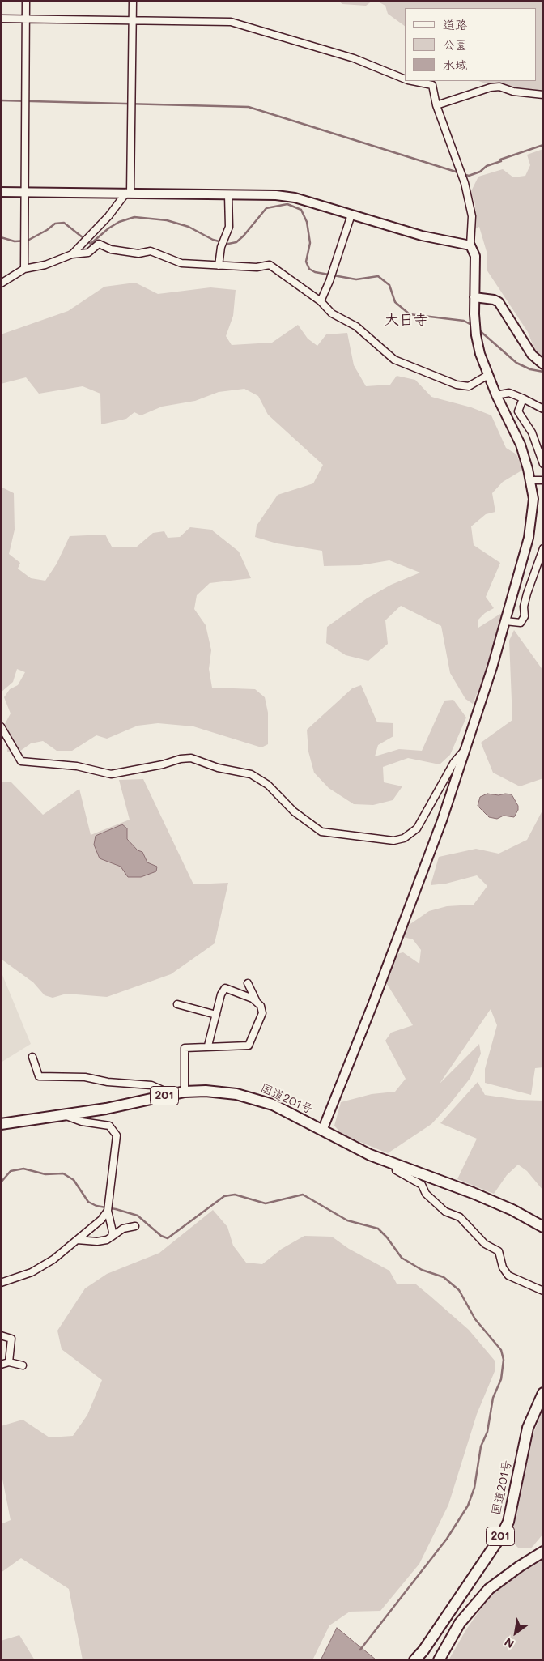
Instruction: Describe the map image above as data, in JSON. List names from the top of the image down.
{
  "streets": {
    "highway": ["201", "国道201号"]
  },
  "districts": ["大日寺"],
  "legend": ["道路", "公園", "水域"],
  "north": "bottom left"
}
